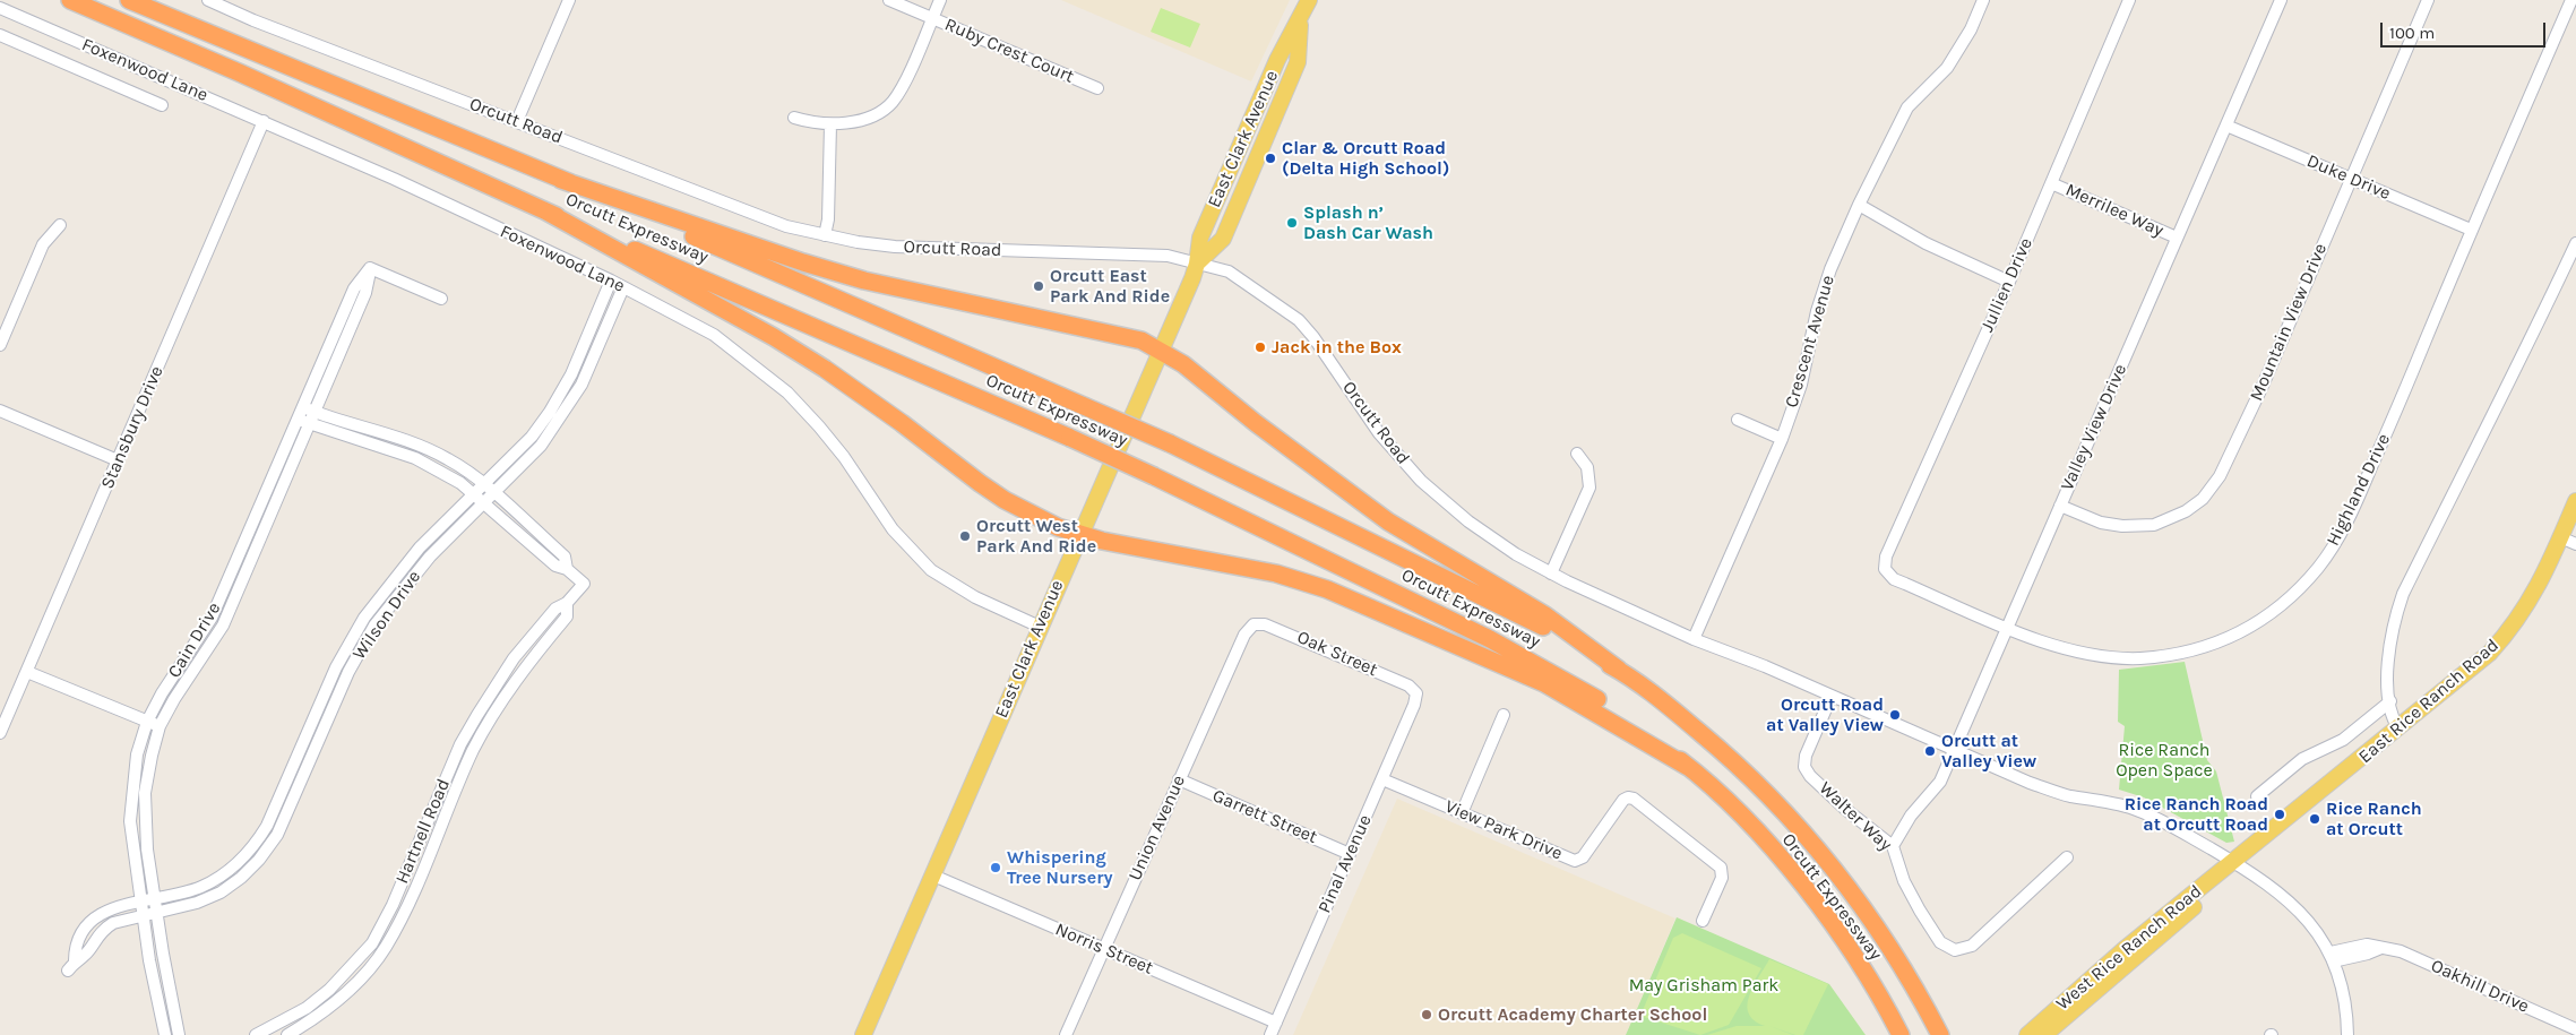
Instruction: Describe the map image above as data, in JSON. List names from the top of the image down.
{
  "streets": {
    "highway": ["Orcutt Expressway"],
    "main road": ["East Clark Avenue", "East Rice Ranch Road", "West Rice Ranch Road"],
    "street": [
      "Ruby Crest Court",
      "Foxenwood Lane",
      "Orcutt Road",
      "Duke Drive",
      "Merrilee Way",
      "Jullien Drive",
      "Mountain View Drive",
      "Crescent Avenue",
      "Stansbury Drive",
      "Valley View Drive",
      "Highland Drive",
      "Wilson Drive",
      "Cain Drive",
      "Oak Street",
      "Garrett Street",
      "Walter Way",
      "Union Avenue",
      "View Park Drive",
      "Hartnell Road",
      "Pinal Avenue",
      "Norris Street",
      "Oakhill Drive"
    ]
  },
  "crossings": [
    ["Foxenwood Lane", "East Clark Avenue"],
    ["Foxenwood Lane", "Stansbury Drive"],
    ["Foxenwood Lane", "Wilson Drive"],
    ["Orcutt Road", "East Clark Avenue"],
    ["Orcutt Road", "Crescent Avenue"],
    ["Orcutt Road", "Valley View Drive"],
    ["Orcutt Road", "East Rice Ranch Road"],
    ["Orcutt Road", "Walter Way"],
    ["Orcutt Road", "West Rice Ranch Road"],
    ["Orcutt Road", "Oakhill Drive"],
    ["East Clark Avenue", "Norris Street"],
    ["Duke Drive", "Mountain View Drive"],
    ["Duke Drive", "Valley View Drive"],
    ["Duke Drive", "Highland Drive"],
    ["Merrilee Way", "Jullien Drive"],
    ["Merrilee Way", "Valley View Drive"],
    ["Jullien Drive", "Highland Drive"],
    ["Mountain View Drive", "Valley View Drive"],
    ["Valley View Drive", "Highland Drive"],
    ["Valley View Drive", "Walter Way"],
    ["Wilson Drive", "Cain Drive"],
    ["Wilson Drive", "Hartnell Road"],
    ["Cain Drive", "Hartnell Road"],
    ["Oak Street", "Union Avenue"],
    ["Oak Street", "Pinal Avenue"],
    ["East Rice Ranch Road", "West Rice Ranch Road"],
    ["Garrett Street", "Union Avenue"],
    ["Garrett Street", "Pinal Avenue"],
    ["Union Avenue", "Norris Street"],
    ["View Park Drive", "Pinal Avenue"],
    ["Pinal Avenue", "Norris Street"]
  ],
  "parks": ["Rice Ranch Open Space", "May Grisham Park"],
  "places": [
    "Clar & Orcutt Road (Delta High School)",
    "Splash n’ Dash Car Wash",
    "Orcutt East Park And Ride",
    "Jack in the Box",
    "Orcutt West Park And Ride",
    "Orcutt Road at Valley View",
    "Orcutt at Valley View",
    "Rice Ranch Road at Orcutt Road",
    "Rice Ranch at Orcutt",
    "Whispering Tree Nursery",
    "Orcutt Academy Charter School"
  ],
  "scale_bar": "100 m"
}
